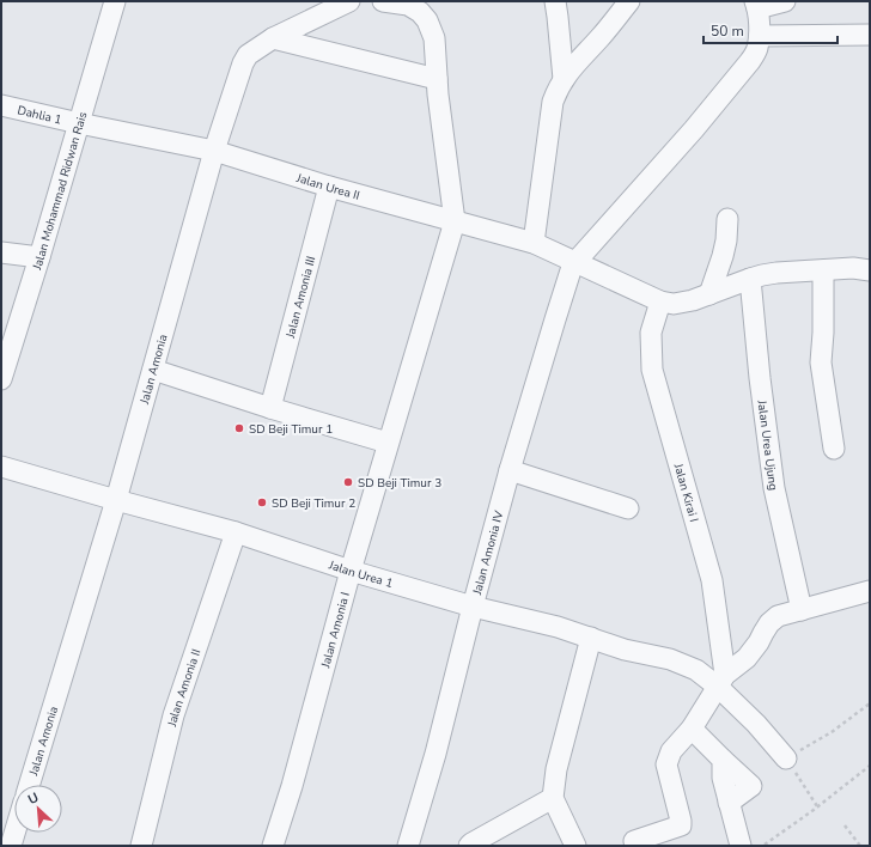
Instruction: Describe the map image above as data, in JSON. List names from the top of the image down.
{
  "streets": {
    "street": [
      "Dahlia 1",
      "Jalan Urea II",
      "Jalan Mohammad Ridwan Rais",
      "Jalan Amonia III",
      "Jalan Amonia",
      "Jalan Urea Ujung",
      "Jalan Kirai I",
      "Jalan Amonia IV",
      "Jalan Urea 1",
      "Jalan Amonia I",
      "Jalan Amonia II"
    ]
  },
  "crossings": [
    ["Dahlia 1", "Jalan Urea II"],
    ["Dahlia 1", "Jalan Mohammad Ridwan Rais"],
    ["Jalan Urea II", "Jalan Mohammad Ridwan Rais"],
    ["Jalan Urea II", "Jalan Amonia III"],
    ["Jalan Urea II", "Jalan Amonia"],
    ["Jalan Urea II", "Jalan Amonia IV"],
    ["Jalan Urea II", "Jalan Amonia I"],
    ["Jalan Amonia", "Jalan Urea 1"],
    ["Jalan Kirai I", "Jalan Urea 1"],
    ["Jalan Amonia IV", "Jalan Urea 1"],
    ["Jalan Urea 1", "Jalan Amonia I"],
    ["Jalan Urea 1", "Jalan Amonia II"]
  ],
  "places": ["SD Beji Timur 1", "SD Beji Timur 3", "SD Beji Timur 2"],
  "scale_bar": "50 m",
  "north": "top left"
}
